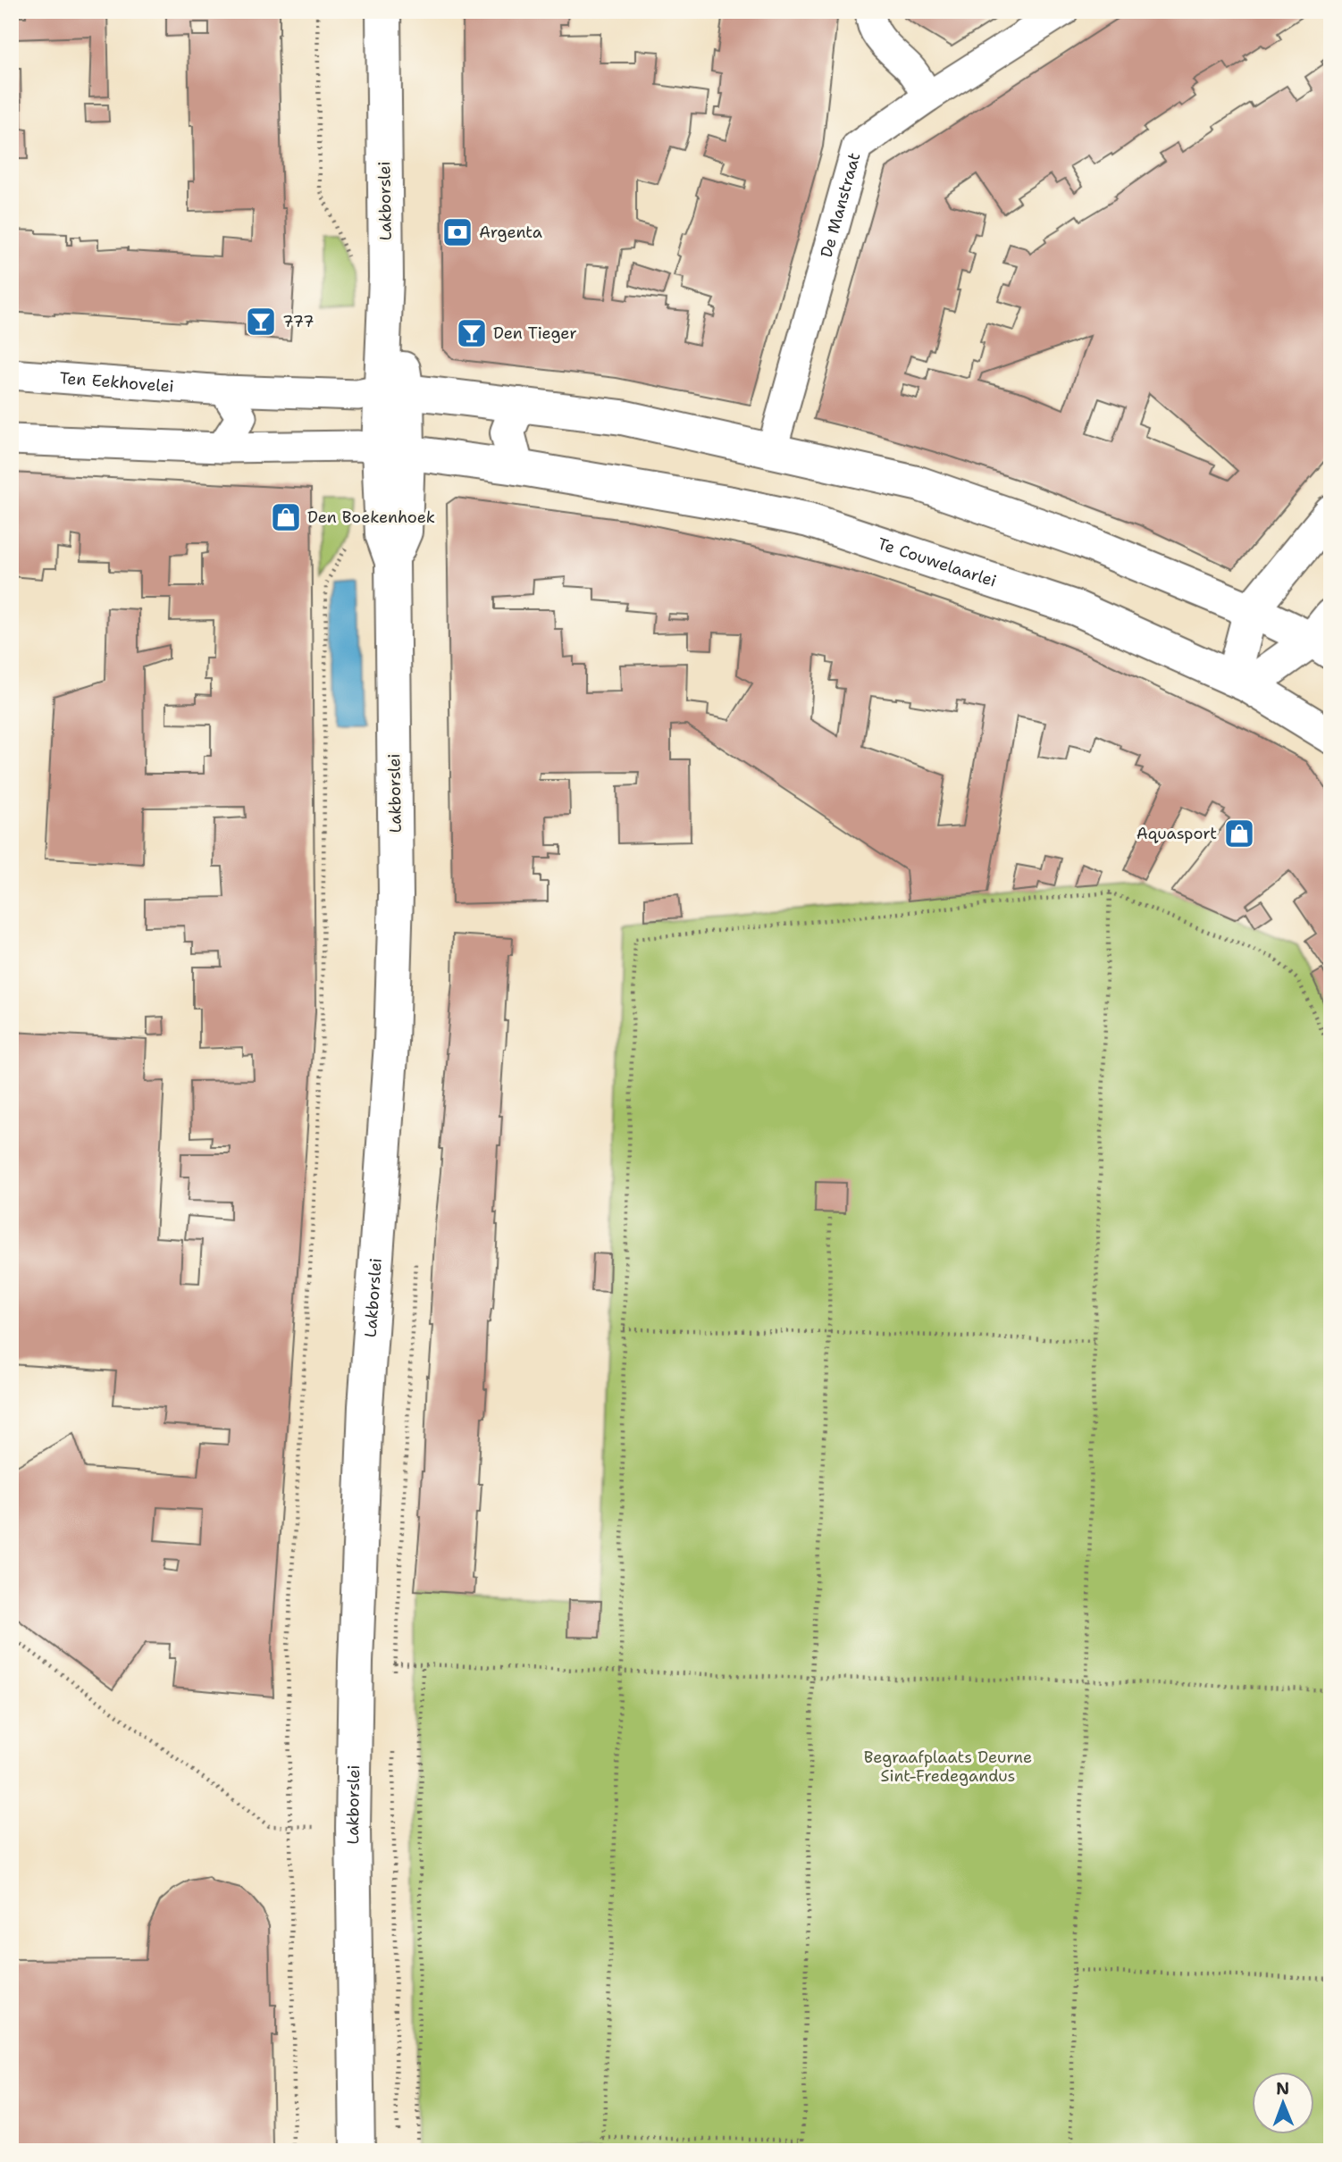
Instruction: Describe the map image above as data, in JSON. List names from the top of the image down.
{
  "streets": {
    "street": [
      "Lakborslei",
      "De Manstraat",
      "Ten Eekhovelei",
      "Te Couwelaarlei"
    ]
  },
  "crossings": [
    ["Lakborslei", "Ten Eekhovelei"],
    ["Lakborslei", "Te Couwelaarlei"]
  ],
  "parks": ["Begraafplaats Deurne Sint-Fredegandus"],
  "places": {
    "bank": ["Argenta"],
    "bar": ["777", "Den Tieger"],
    "shop": ["Den Boekenhoek", "Aquasport"]
  },
  "north": "top"
}
